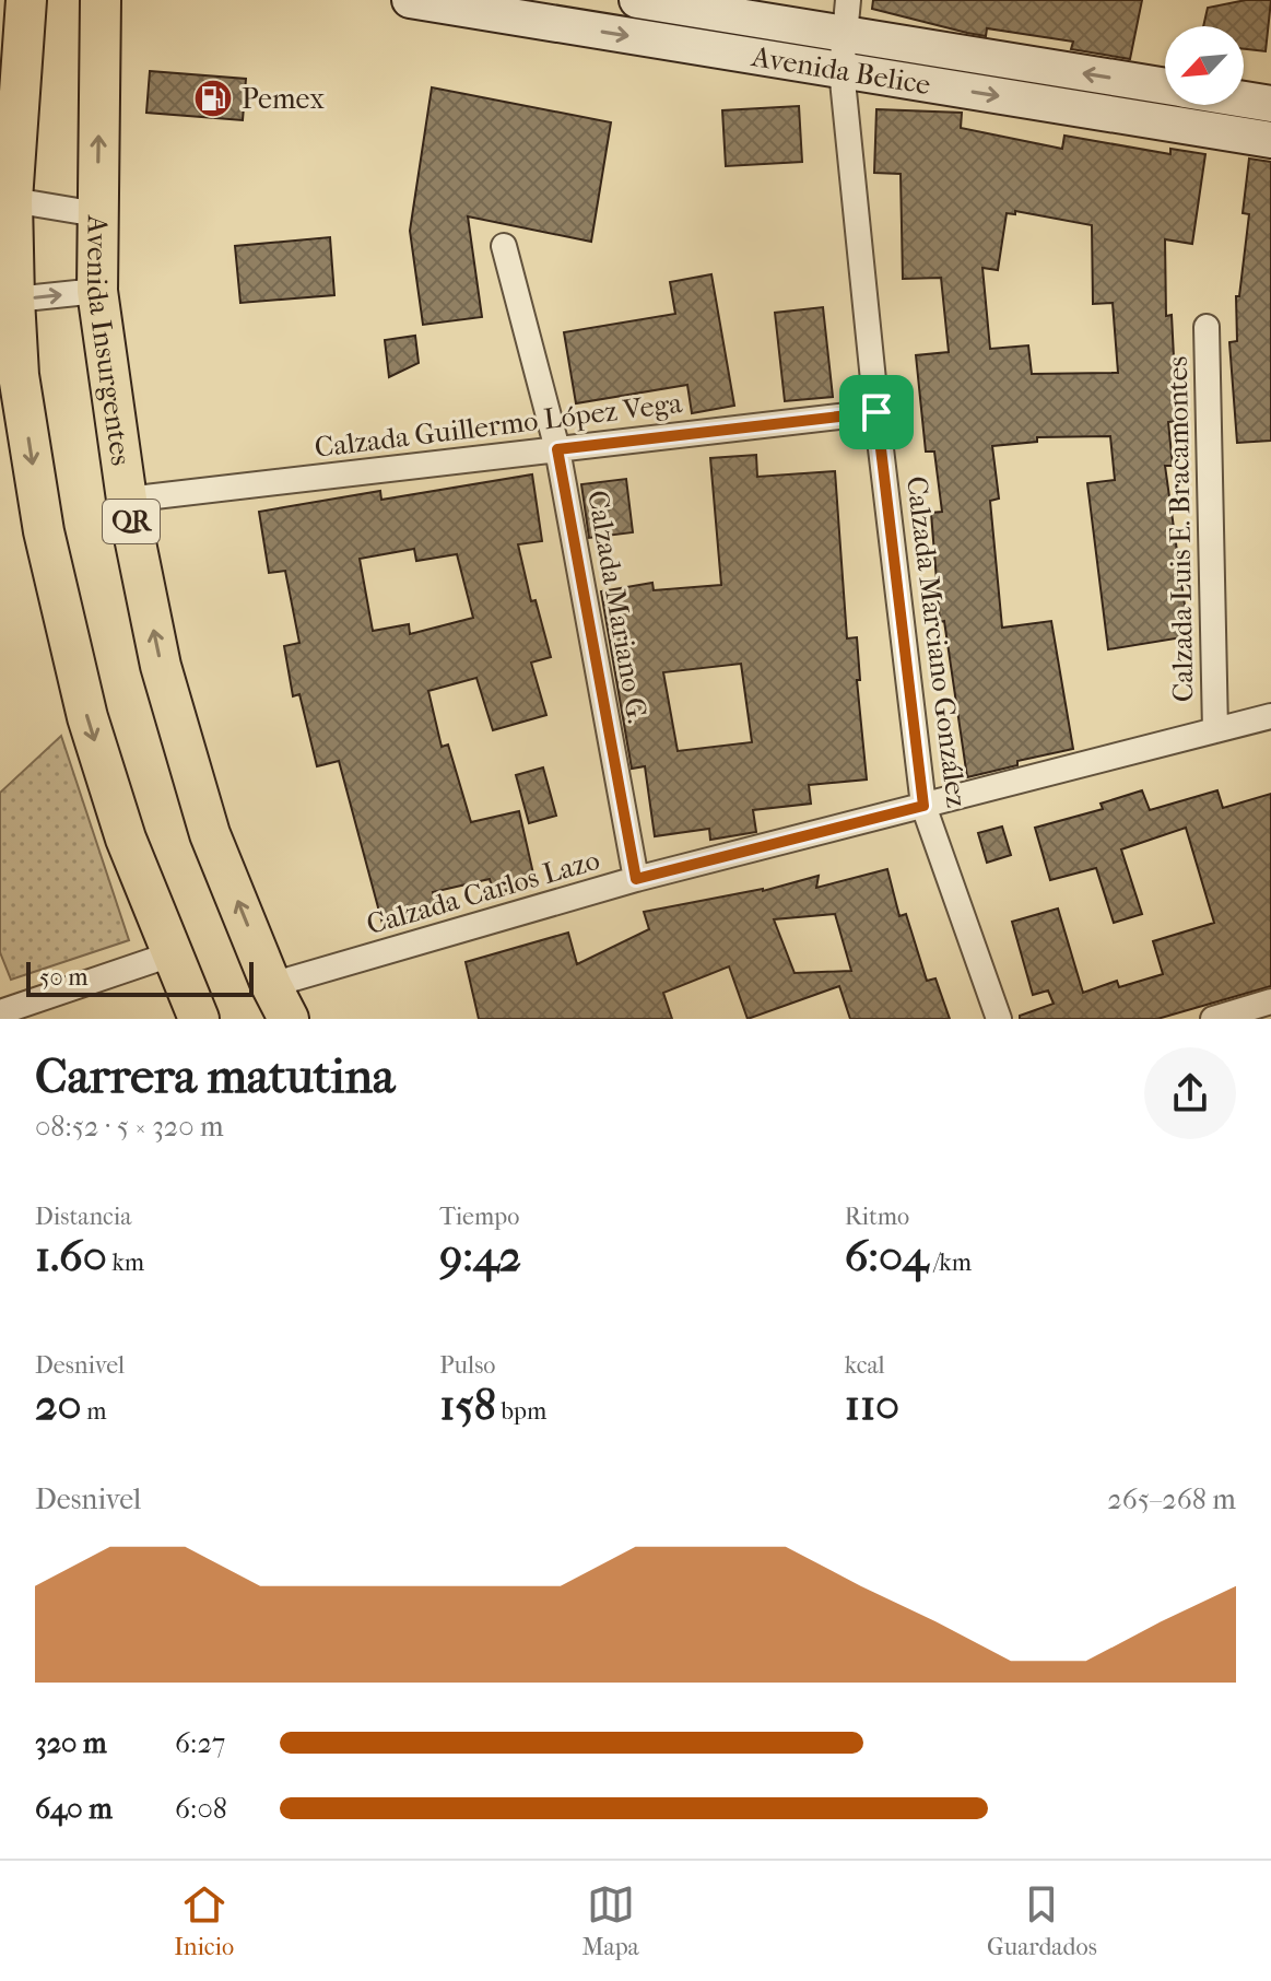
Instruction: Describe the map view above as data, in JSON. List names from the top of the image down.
{
  "streets": {
    "main road": ["Avenida Belice", "Avenida Insurgentes", "QR"],
    "street": [
      "Calzada Guillermo López Vega",
      "Calzada Luis E. Bracamontes",
      "Calzada Mariano G.",
      "Calzada Marciano González",
      "Calzada Carlos Lazo"
    ]
  },
  "crossings": [
    ["Avenida Belice", "Calzada Marciano González"],
    ["Avenida Insurgentes", "Calzada Guillermo López Vega"],
    ["Avenida Insurgentes", "Calzada Carlos Lazo"],
    ["Calzada Guillermo López Vega", "Calzada Mariano G."],
    ["Calzada Guillermo López Vega", "Calzada Marciano González"],
    ["Calzada Luis E. Bracamontes", "Calzada Carlos Lazo"],
    ["Calzada Mariano G.", "Calzada Carlos Lazo"],
    ["Calzada Marciano González", "Calzada Carlos Lazo"]
  ],
  "places": {
    "fuel station": ["Pemex"]
  },
  "scale_bar": "50 m",
  "north": "bottom left",
  "page": {
    "scale": "50 m",
    "heading": ["Carrera matutina", "08:52 · 5 × 320 m"],
    "stats": [
      ["Distancia", "1.60 km"],
      ["Tiempo", "9:42"],
      ["Ritmo", "6:04 /km"],
      ["Desnivel", "20 m"],
      ["Pulso", "158 bpm"],
      ["kcal", "110"]
    ],
    "chart": ["Desnivel", "265–268 m"],
    "list": [
      {
        "name": "320 m",
        "note": "6:27"
      },
      {
        "name": "640 m",
        "note": "6:08"
      }
    ],
    "tabs": ["Inicio", "Mapa", "Guardados"]
  }
}
